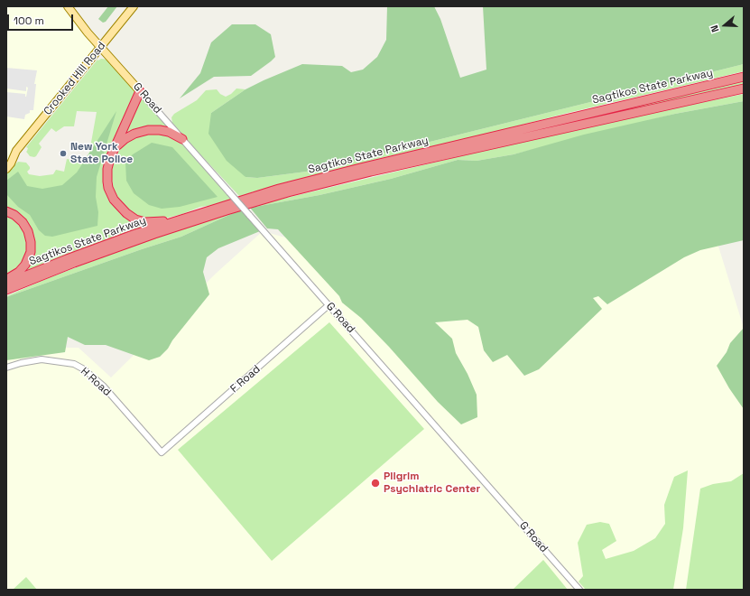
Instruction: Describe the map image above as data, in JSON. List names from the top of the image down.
{
  "streets": {
    "highway": ["Sagtikos State Parkway"],
    "main road": ["Crooked Hill Road", "G Road"],
    "street": ["F Road", "H Road"]
  },
  "crossings": [
    ["Crooked Hill Road", "G Road"],
    ["G Road", "F Road"],
    ["F Road", "H Road"]
  ],
  "places": ["New York State Police", "Pilgrim Psychiatric Center"],
  "scale_bar": "100 m",
  "north": "left"
}
